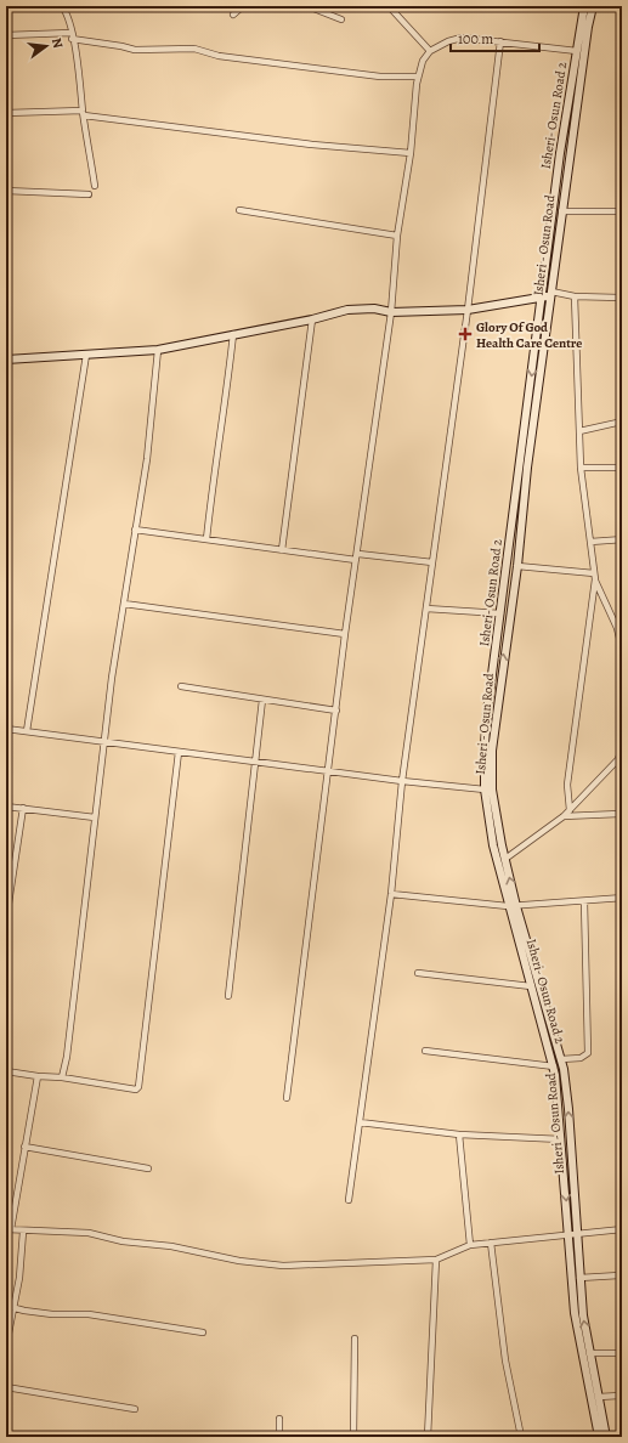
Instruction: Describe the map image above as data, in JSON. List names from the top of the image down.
{
  "streets": {
    "main road": ["Isheri- Osun Road 2", "Isheri - Osun Road"]
  },
  "crossings": [
    ["Isheri- Osun Road 2", "Isheri - Osun Road"]
  ],
  "one_way": ["Isheri - Osun Road"],
  "places": {
    "health": ["Glory Of God Health Care Centre"]
  },
  "scale_bar": "100 m",
  "north": "right"
}
